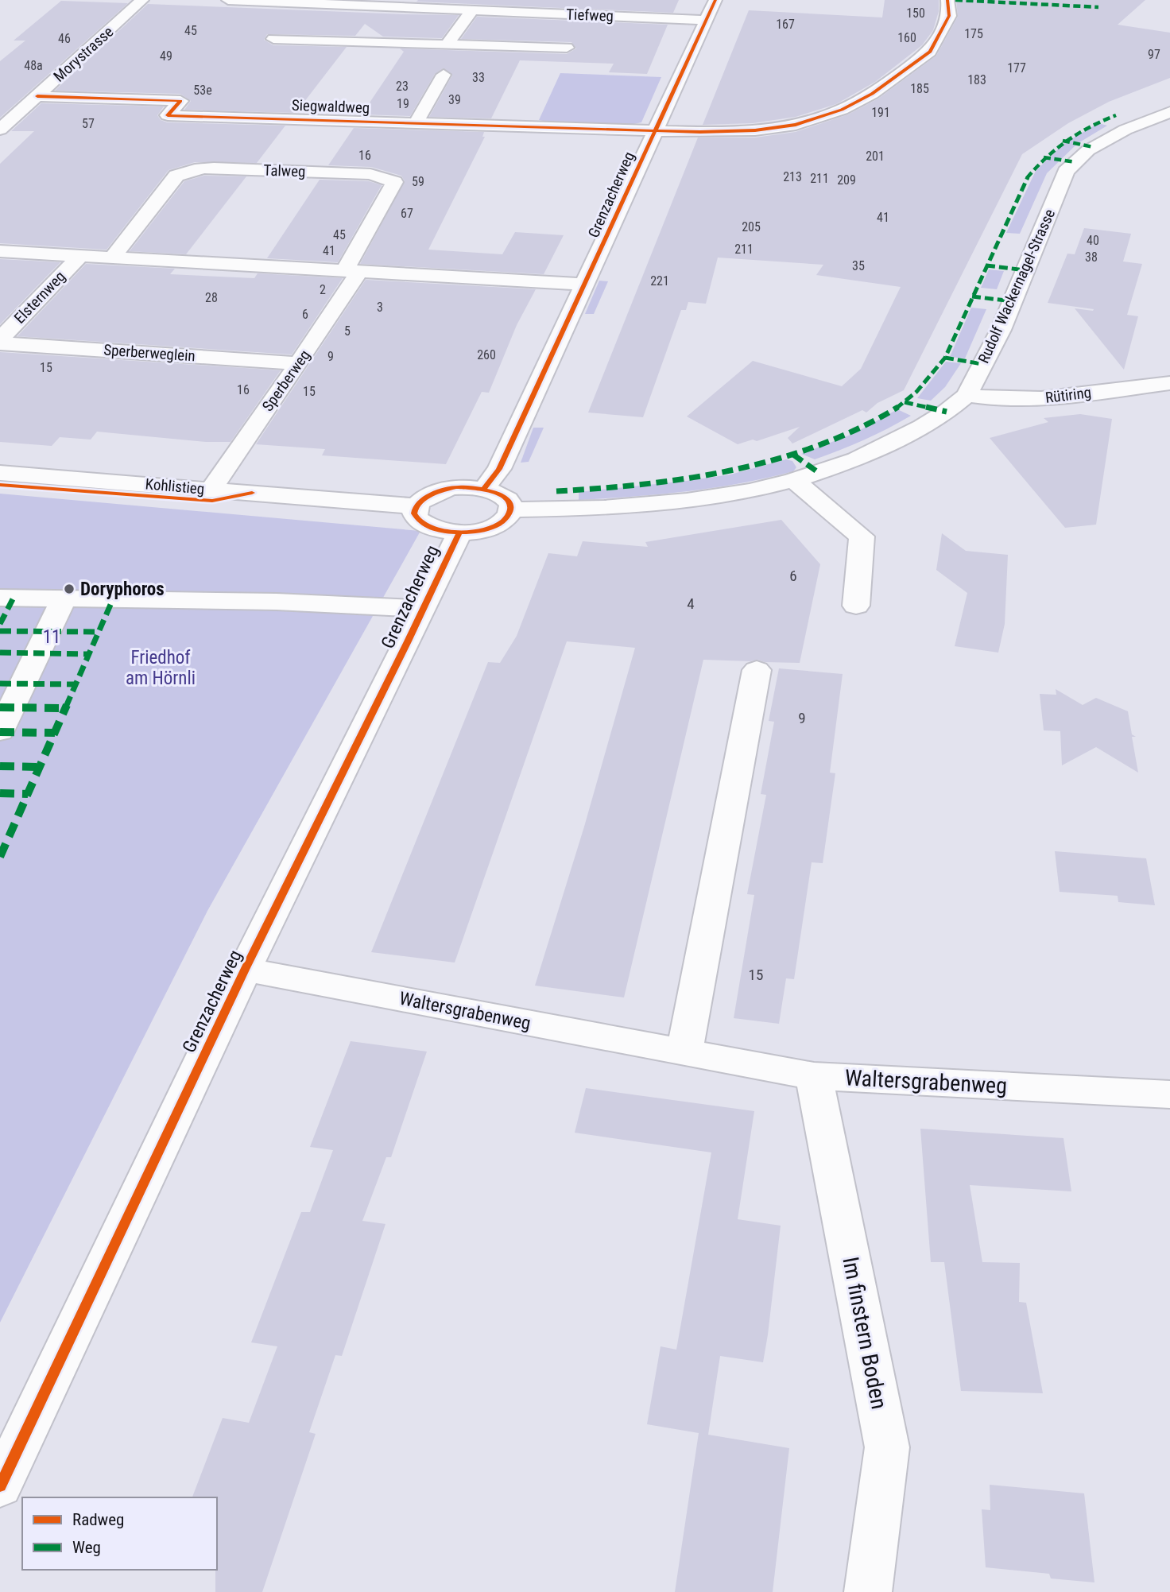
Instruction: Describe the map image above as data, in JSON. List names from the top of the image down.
{
  "streets": {
    "street": [
      "Tiefweg",
      "Morystrasse",
      "Siegwaldweg",
      "Talweg",
      "Grenzacherweg",
      "Rudolf Wackernagel-Strasse",
      "Elsternweg",
      "Sperberweglein",
      "Sperberweg",
      "Rütiring",
      "Kohlistieg",
      "Waltersgrabenweg",
      "Im finstern Boden"
    ]
  },
  "crossings": [
    ["Tiefweg", "Grenzacherweg"],
    ["Morystrasse", "Siegwaldweg"],
    ["Siegwaldweg", "Grenzacherweg"],
    ["Talweg", "Sperberweg"],
    ["Grenzacherweg", "Waltersgrabenweg"],
    ["Rudolf Wackernagel-Strasse", "Rütiring"],
    ["Sperberweglein", "Sperberweg"],
    ["Sperberweg", "Kohlistieg"],
    ["Waltersgrabenweg", "Im finstern Boden"]
  ],
  "parks": ["11", "Friedhof am Hörnli"],
  "places": ["Doryphoros"],
  "house_numbers": [
    "150",
    "167",
    "45",
    "175",
    "160",
    "46",
    "97",
    "49",
    "48a",
    "177",
    "33",
    "183",
    "23",
    "185",
    "53e",
    "39",
    "19",
    "191",
    "57",
    "16",
    "201",
    "213",
    "211",
    "209",
    "59",
    "67",
    "41",
    "205",
    "45",
    "40",
    "211",
    "41",
    "38",
    "35",
    "221",
    "2",
    "28",
    "3",
    "6",
    "5",
    "260",
    "9",
    "15",
    "16",
    "15",
    "6",
    "4",
    "9",
    "15"
  ],
  "legend": ["Radweg", "Weg"]
}
